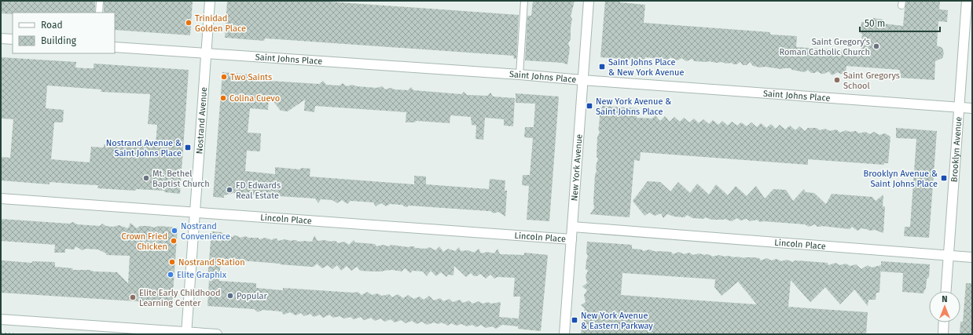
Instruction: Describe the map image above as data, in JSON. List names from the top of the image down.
{
  "streets": {
    "street": [
      "Saint Johns Place",
      "Nostrand Avenue",
      "Brooklyn Avenue",
      "New York Avenue",
      "Lincoln Place"
    ]
  },
  "crossings": [
    ["Saint Johns Place", "Nostrand Avenue"],
    ["Saint Johns Place", "Brooklyn Avenue"],
    ["Saint Johns Place", "New York Avenue"],
    ["Nostrand Avenue", "Lincoln Place"],
    ["Brooklyn Avenue", "Lincoln Place"],
    ["New York Avenue", "Lincoln Place"]
  ],
  "places": {
    "other": [
      "Trinidad Golden Place",
      "Saint Gregory's Roman Catholic Church",
      "Two Saints",
      "Saint Gregorys School",
      "Colina Cuevo",
      "Mt. Bethel Baptist Church",
      "FD Edwards Real Estate",
      "Nostrand Convenience",
      "Crown Fried Chicken",
      "Nostrand Station",
      "Elite Graphix",
      "Popular",
      "Elite Early Childhood Learning Center"
    ],
    "transit": [
      "Saint Johns Place & New York Avenue",
      "New York Avenue & Saint Johns Place",
      "Nostrand Avenue & Saint Johns Place",
      "Brooklyn Avenue & Saint Johns Place",
      "New York Avenue & Eastern Parkway"
    ]
  },
  "legend": ["Road", "Building"],
  "scale_bar": "50 m",
  "north": "top"
}
